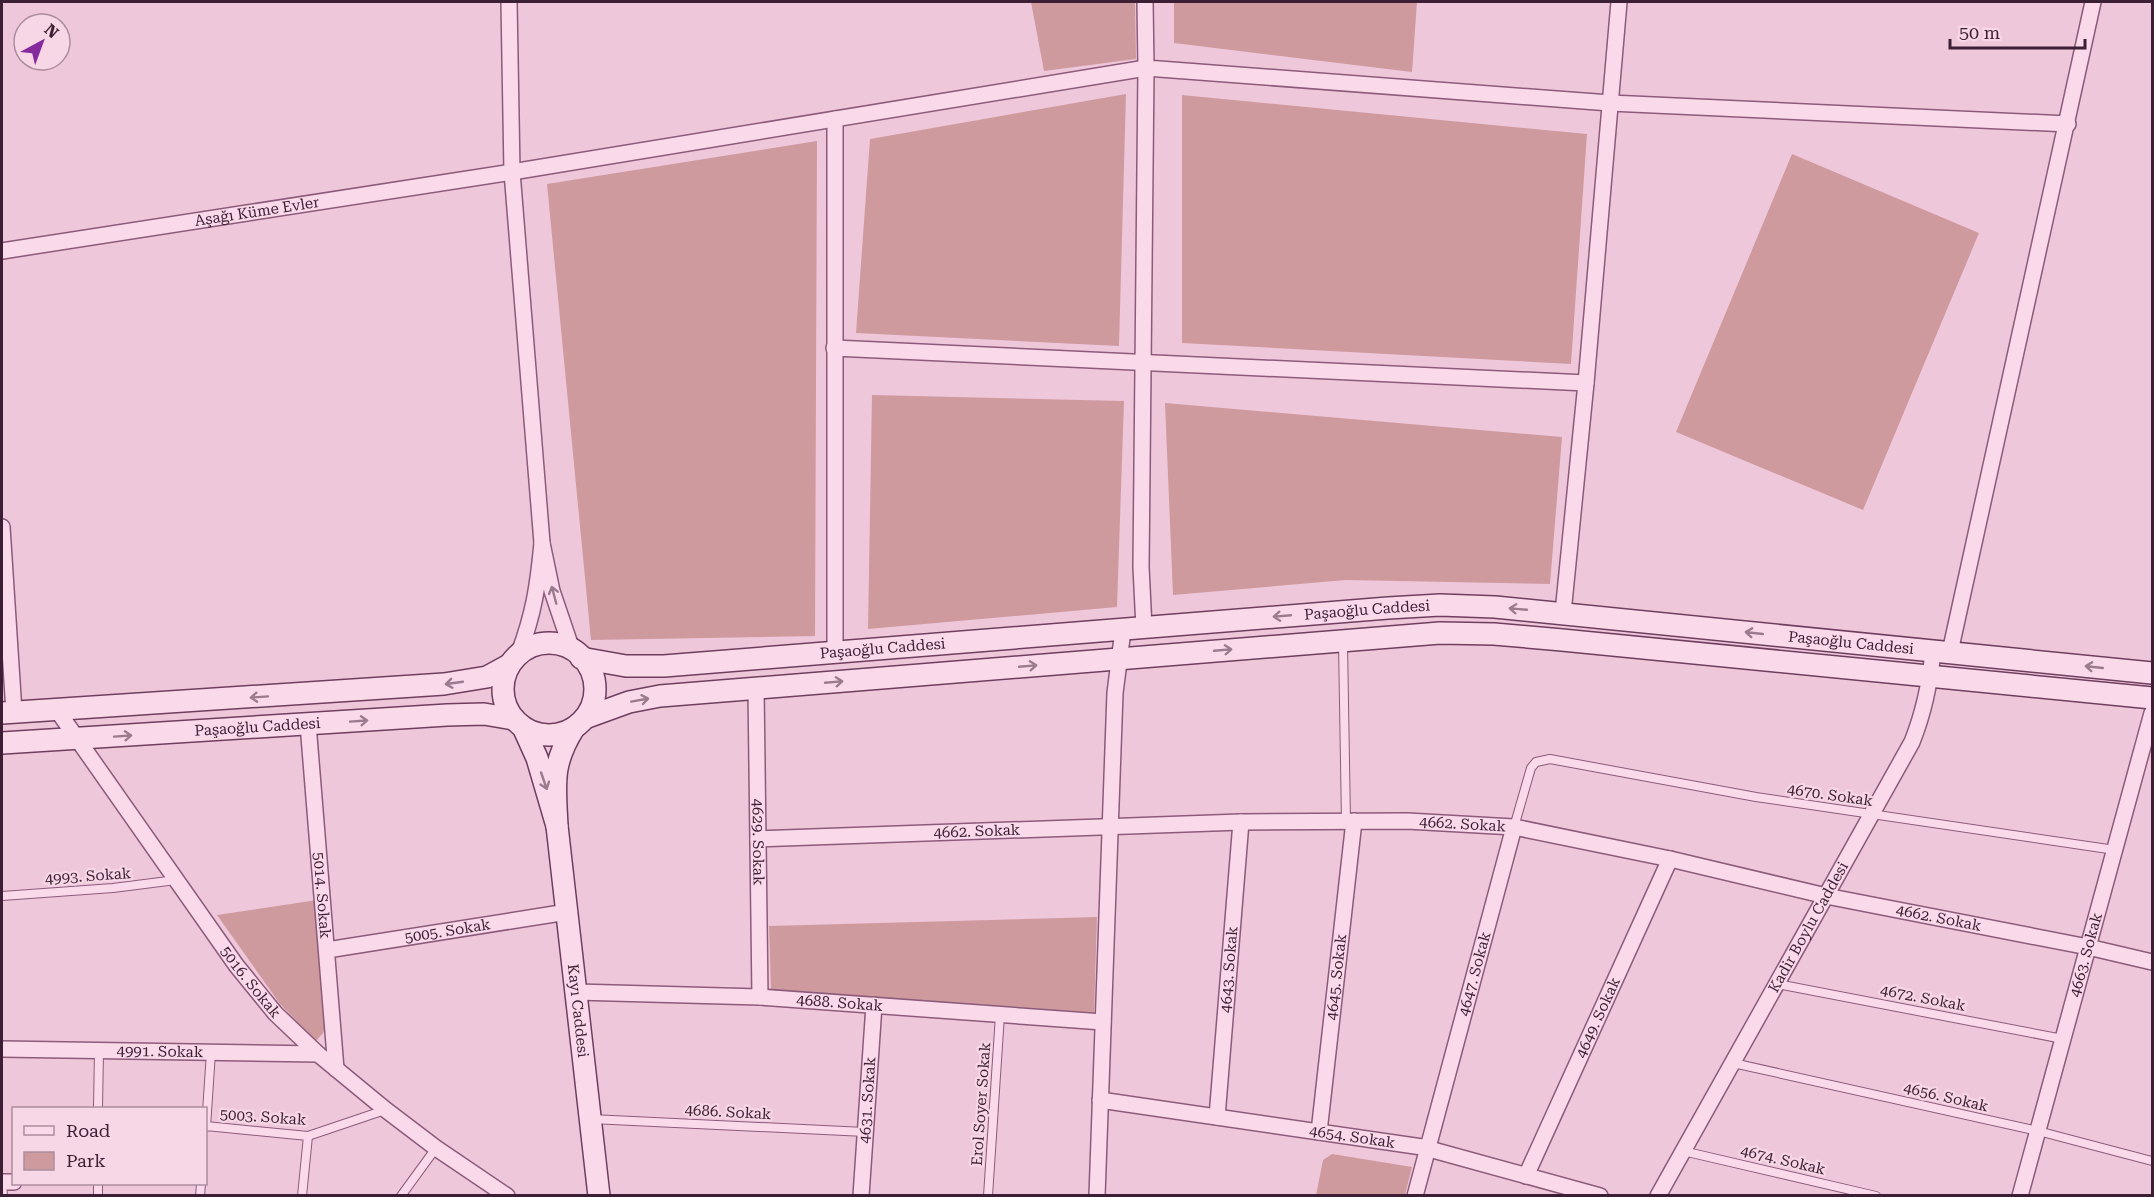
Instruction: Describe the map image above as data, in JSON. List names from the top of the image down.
{
  "streets": {
    "street": [
      "Aşağı Küme Evler",
      "Paşaoğlu Caddesi",
      "4662. Sokak",
      "4629. Sokak",
      "5014. Sokak",
      "Kadir Boylu Caddesi",
      "5005. Sokak",
      "4663. Sokak",
      "4643. Sokak",
      "4647. Sokak",
      "4645. Sokak",
      "5016. Sokak",
      "4688. Sokak",
      "Kayı Caddesi",
      "4649. Sokak",
      "4991. Sokak",
      "4631. Sokak",
      "4654. Sokak"
    ],
    "lane": [
      "4670. Sokak",
      "4993. Sokak",
      "4672. Sokak",
      "4656. Sokak",
      "Erol Soyer Sokak",
      "4686. Sokak",
      "5003. Sokak",
      "4674. Sokak"
    ]
  },
  "crossings": [
    ["Aşağı Küme Evler", "Kadir Boylu Caddesi"],
    ["Paşaoğlu Caddesi", "4629. Sokak"],
    ["Paşaoğlu Caddesi", "5014. Sokak"],
    ["Paşaoğlu Caddesi", "Kadir Boylu Caddesi"],
    ["Paşaoğlu Caddesi", "4645. Sokak"],
    ["Paşaoğlu Caddesi", "5016. Sokak"],
    ["Paşaoğlu Caddesi", "Kayı Caddesi"],
    ["4670. Sokak", "Kadir Boylu Caddesi"],
    ["4670. Sokak", "4663. Sokak"],
    ["4670. Sokak", "4647. Sokak"],
    ["4662. Sokak", "4629. Sokak"],
    ["4662. Sokak", "Kadir Boylu Caddesi"],
    ["4662. Sokak", "4663. Sokak"],
    ["4662. Sokak", "4643. Sokak"],
    ["4662. Sokak", "4647. Sokak"],
    ["4662. Sokak", "4645. Sokak"],
    ["4662. Sokak", "4649. Sokak"],
    ["4629. Sokak", "4688. Sokak"],
    ["4993. Sokak", "5016. Sokak"],
    ["5014. Sokak", "5005. Sokak"],
    ["5014. Sokak", "5016. Sokak"],
    ["Kadir Boylu Caddesi", "4672. Sokak"],
    ["Kadir Boylu Caddesi", "4656. Sokak"],
    ["Kadir Boylu Caddesi", "4674. Sokak"],
    ["5005. Sokak", "Kayı Caddesi"],
    ["4663. Sokak", "4672. Sokak"],
    ["4663. Sokak", "4656. Sokak"],
    ["4643. Sokak", "4654. Sokak"],
    ["4647. Sokak", "4654. Sokak"],
    ["4645. Sokak", "4654. Sokak"],
    ["5016. Sokak", "4991. Sokak"],
    ["5016. Sokak", "5003. Sokak"],
    ["4688. Sokak", "Kayı Caddesi"],
    ["4688. Sokak", "4631. Sokak"],
    ["4688. Sokak", "Erol Soyer Sokak"],
    ["Kayı Caddesi", "4686. Sokak"],
    ["4649. Sokak", "4654. Sokak"],
    ["4631. Sokak", "4686. Sokak"]
  ],
  "legend": ["Road", "Park"],
  "scale_bar": "50 m",
  "north": "top right"
}
